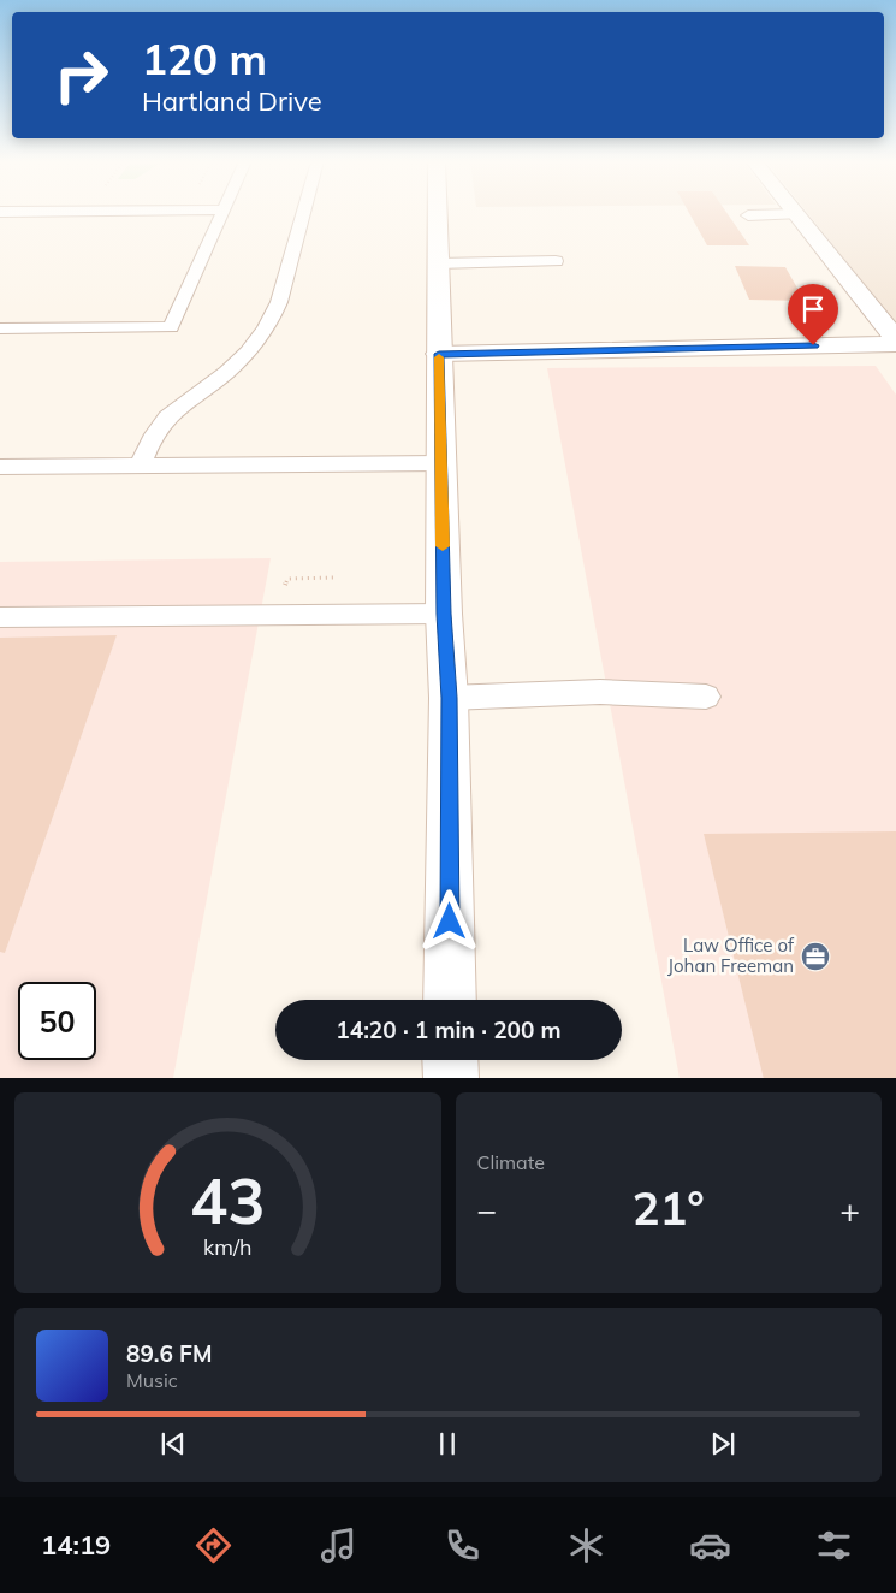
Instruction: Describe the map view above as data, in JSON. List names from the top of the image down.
{
  "places": {
    "office": ["Law Office of Johan Freeman"]
  },
  "page": {
    "turn": ["120 m", "Hartland Drive"],
    "limit": "50",
    "trip": "14:20 · 1 min · 200 m",
    "tile": "Climate",
    "heat": ["−", "21°", "+"],
    "song": ["89.6 FM", "Music"],
    "tabs": "14:19",
    "gauge": ["43", "km/h"]
  }
}
